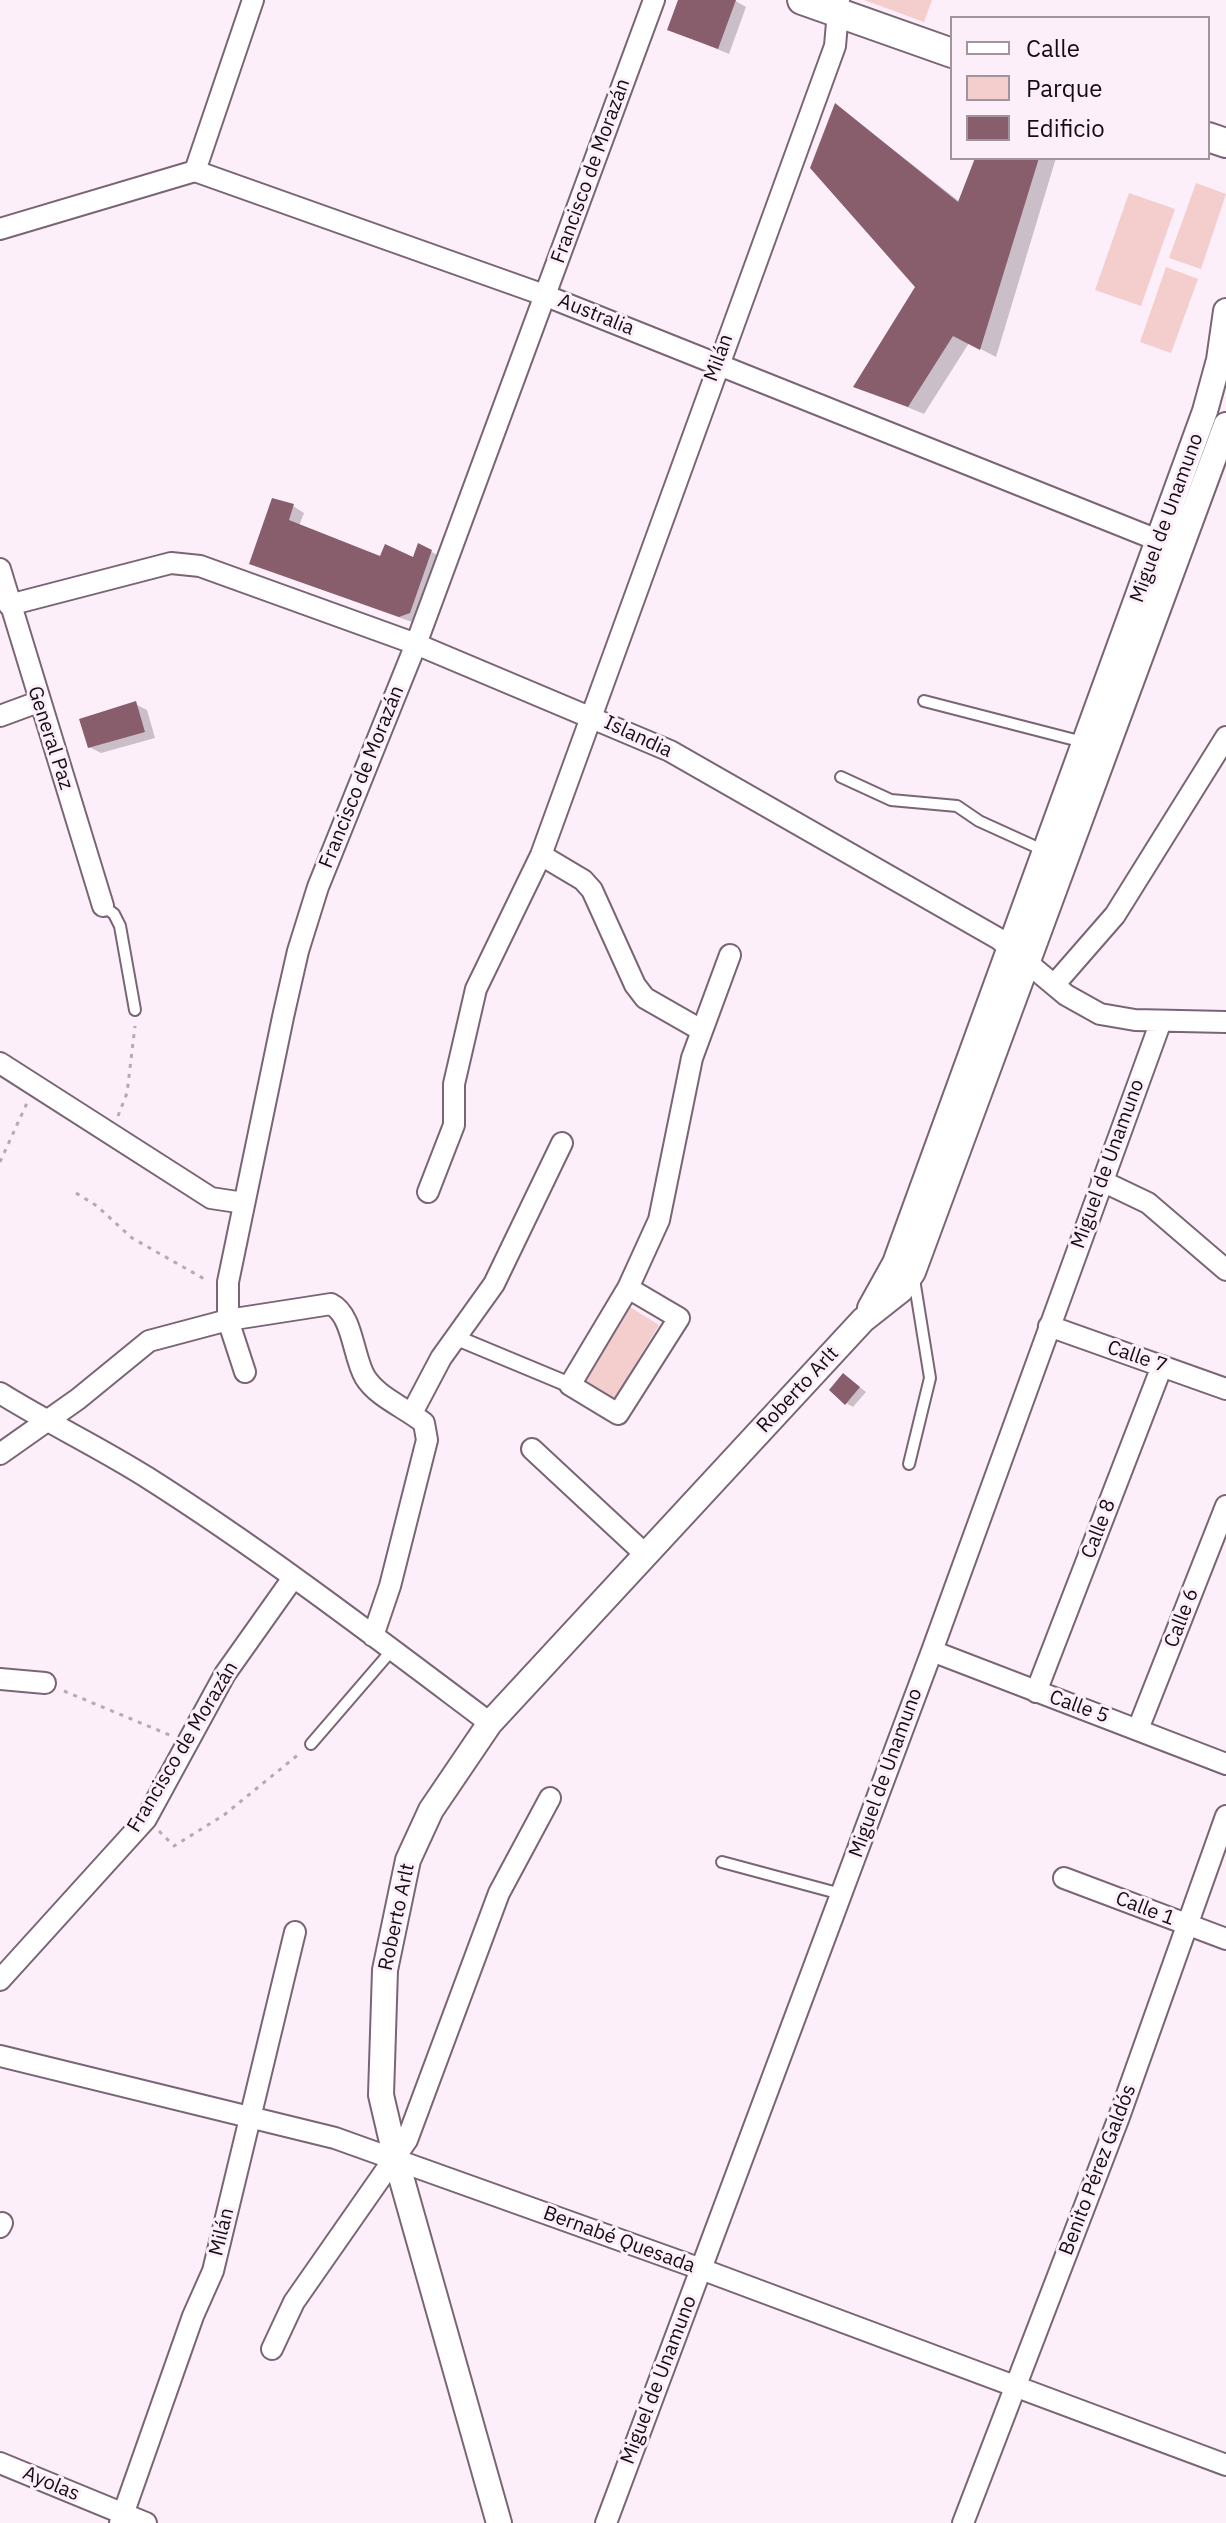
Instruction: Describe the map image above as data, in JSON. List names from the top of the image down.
{
  "streets": {
    "street": [
      "Francisco de Morazán",
      "Australia",
      "Milán",
      "Miguel de Unamuno",
      "Islandia",
      "General Paz",
      "Calle 7",
      "Roberto Arlt",
      "Calle 8",
      "Calle 6",
      "Calle 5",
      "Calle 1",
      "Benito Pérez Galdós",
      "Bernabé Quesada",
      "Ayolas"
    ]
  },
  "crossings": [
    ["Francisco de Morazán", "Australia"],
    ["Francisco de Morazán", "Islandia"],
    ["Australia", "Milán"],
    ["Australia", "Miguel de Unamuno"],
    ["Milán", "Islandia"],
    ["Milán", "Bernabé Quesada"],
    ["Milán", "Ayolas"],
    ["Miguel de Unamuno", "Islandia"],
    ["Miguel de Unamuno", "Calle 7"],
    ["Miguel de Unamuno", "Roberto Arlt"],
    ["Miguel de Unamuno", "Calle 5"],
    ["Miguel de Unamuno", "Bernabé Quesada"],
    ["Islandia", "General Paz"],
    ["Islandia", "Roberto Arlt"],
    ["Calle 7", "Calle 8"],
    ["Roberto Arlt", "Bernabé Quesada"],
    ["Calle 8", "Calle 5"],
    ["Calle 6", "Calle 5"],
    ["Calle 1", "Benito Pérez Galdós"],
    ["Benito Pérez Galdós", "Bernabé Quesada"]
  ],
  "legend": ["Calle", "Parque", "Edificio"]
}
